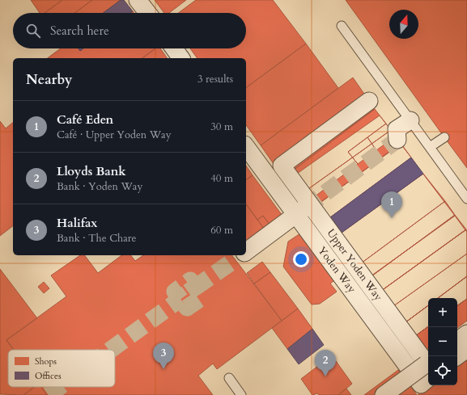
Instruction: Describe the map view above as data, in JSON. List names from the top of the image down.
{
  "streets": {
    "street": ["Upper Yoden Way", "Yoden Way"]
  },
  "crossings": [
    ["Upper Yoden Way", "Yoden Way"]
  ],
  "legend": ["Shops", "Offices"],
  "north": "top",
  "page": {
    "search": "Search here",
    "heading": ["Nearby", "3 results"],
    "list": [
      {
        "mark": "1",
        "name": "Café Eden",
        "note": "Café · Upper Yoden Way",
        "value": "30 m"
      },
      {
        "mark": "2",
        "name": "Lloyds Bank",
        "note": "Bank · Yoden Way",
        "value": "40 m"
      },
      {
        "mark": "3",
        "name": "Halifax",
        "note": "Bank · The Chare",
        "value": "60 m"
      }
    ],
    "pins": ["1", "3", "2"],
    "map_buttons": ["+", "−"]
  }
}
